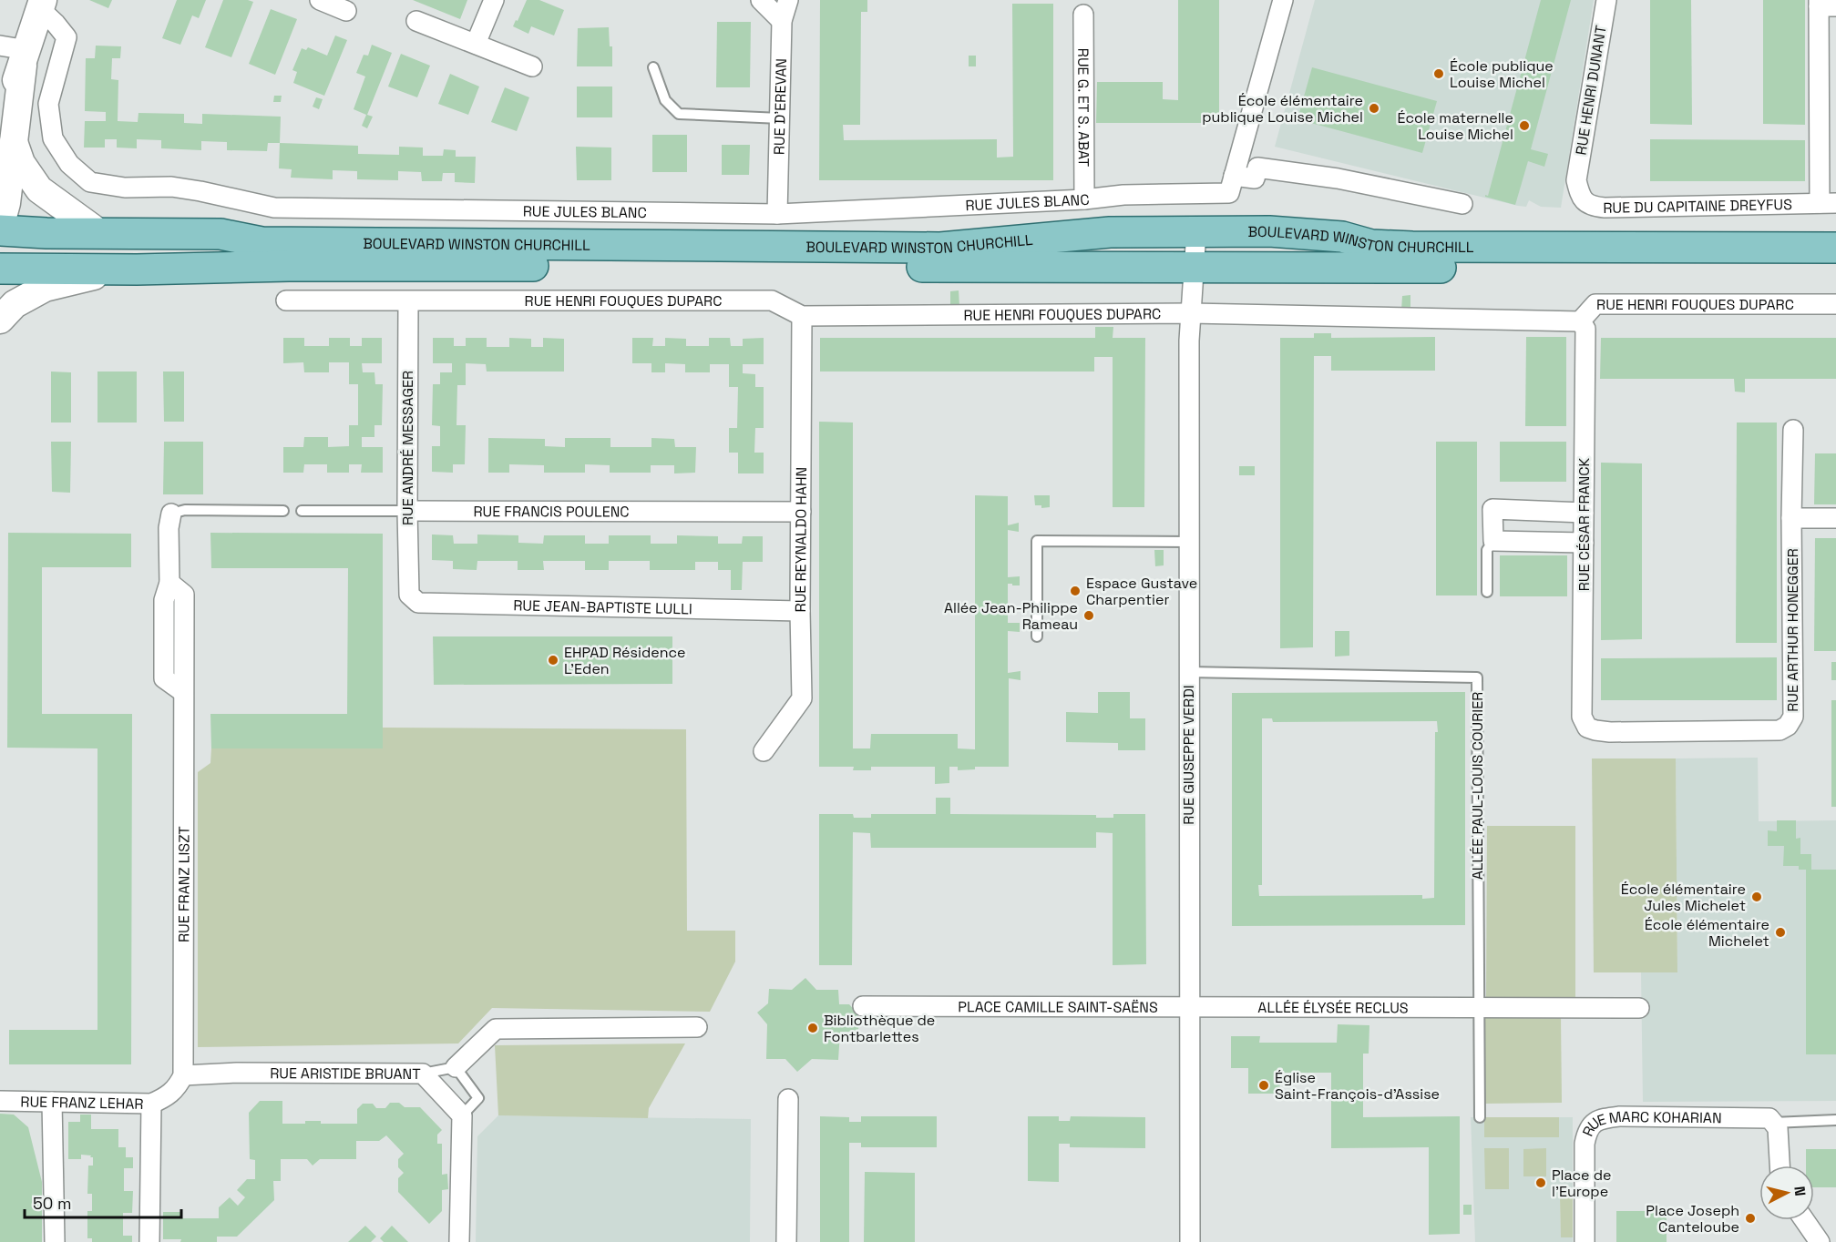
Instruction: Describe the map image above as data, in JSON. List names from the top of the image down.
{
  "streets": {
    "main road": ["BOULEVARD WINSTON CHURCHILL"],
    "street": [
      "RUE HENRI DUNANT",
      "RUE D'EREVAN",
      "RUE G. ET S. ABAT",
      "RUE JULES BLANC",
      "RUE DU CAPITAINE DREYFUS",
      "RUE HENRI FOUQUES DUPARC",
      "RUE ANDRÉ MESSAGER",
      "RUE FRANCIS POULENC",
      "RUE CÉSAR FRANCK",
      "RUE REYNALDO HAHN",
      "RUE JEAN-BAPTISTE LULLI",
      "RUE ARTHUR HONEGGER",
      "RUE GIUSEPPE VERDI",
      "RUE FRANZ LISZT",
      "PLACE CAMILLE SAINT-SAËNS",
      "ALLÉE ÉLYSÉE RECLUS",
      "RUE ARISTIDE BRUANT",
      "RUE FRANZ LEHAR",
      "RUE MARC KOHARIAN"
    ],
    "lane": ["ALLÉE PAUL-LOUIS COURIER"]
  },
  "crossings": [
    ["RUE HENRI DUNANT", "RUE DU CAPITAINE DREYFUS"],
    ["RUE D'EREVAN", "RUE JULES BLANC"],
    ["RUE G. ET S. ABAT", "RUE JULES BLANC"],
    ["BOULEVARD WINSTON CHURCHILL", "RUE GIUSEPPE VERDI"],
    ["RUE HENRI FOUQUES DUPARC", "RUE ANDRÉ MESSAGER"],
    ["RUE HENRI FOUQUES DUPARC", "RUE CÉSAR FRANCK"],
    ["RUE HENRI FOUQUES DUPARC", "RUE REYNALDO HAHN"],
    ["RUE HENRI FOUQUES DUPARC", "RUE GIUSEPPE VERDI"],
    ["RUE ANDRÉ MESSAGER", "RUE FRANCIS POULENC"],
    ["RUE ANDRÉ MESSAGER", "RUE JEAN-BAPTISTE LULLI"],
    ["RUE FRANCIS POULENC", "RUE REYNALDO HAHN"],
    ["RUE CÉSAR FRANCK", "RUE ARTHUR HONEGGER"],
    ["RUE REYNALDO HAHN", "RUE JEAN-BAPTISTE LULLI"],
    ["RUE GIUSEPPE VERDI", "ALLÉE PAUL-LOUIS COURIER"],
    ["RUE GIUSEPPE VERDI", "PLACE CAMILLE SAINT-SAËNS"],
    ["RUE GIUSEPPE VERDI", "ALLÉE ÉLYSÉE RECLUS"],
    ["ALLÉE PAUL-LOUIS COURIER", "ALLÉE ÉLYSÉE RECLUS"],
    ["RUE FRANZ LISZT", "RUE ARISTIDE BRUANT"],
    ["RUE FRANZ LISZT", "RUE FRANZ LEHAR"],
    ["PLACE CAMILLE SAINT-SAËNS", "ALLÉE ÉLYSÉE RECLUS"],
    ["RUE ARISTIDE BRUANT", "RUE FRANZ LEHAR"]
  ],
  "places": [
    "École publique Louise Michel",
    "École élémentaire publique Louise Michel",
    "École maternelle Louise Michel",
    "Espace Gustave Charpentier",
    "Allée Jean-Philippe Rameau",
    "EHPAD Résidence L'Eden",
    "École élémentaire Jules Michelet",
    "École élémentaire Michelet",
    "Bibliothèque de Fontbarlettes",
    "Église Saint-François-d'Assise",
    "Place de l'Europe",
    "Place Joseph Canteloube"
  ],
  "scale_bar": "50 m",
  "north": "right"
}
